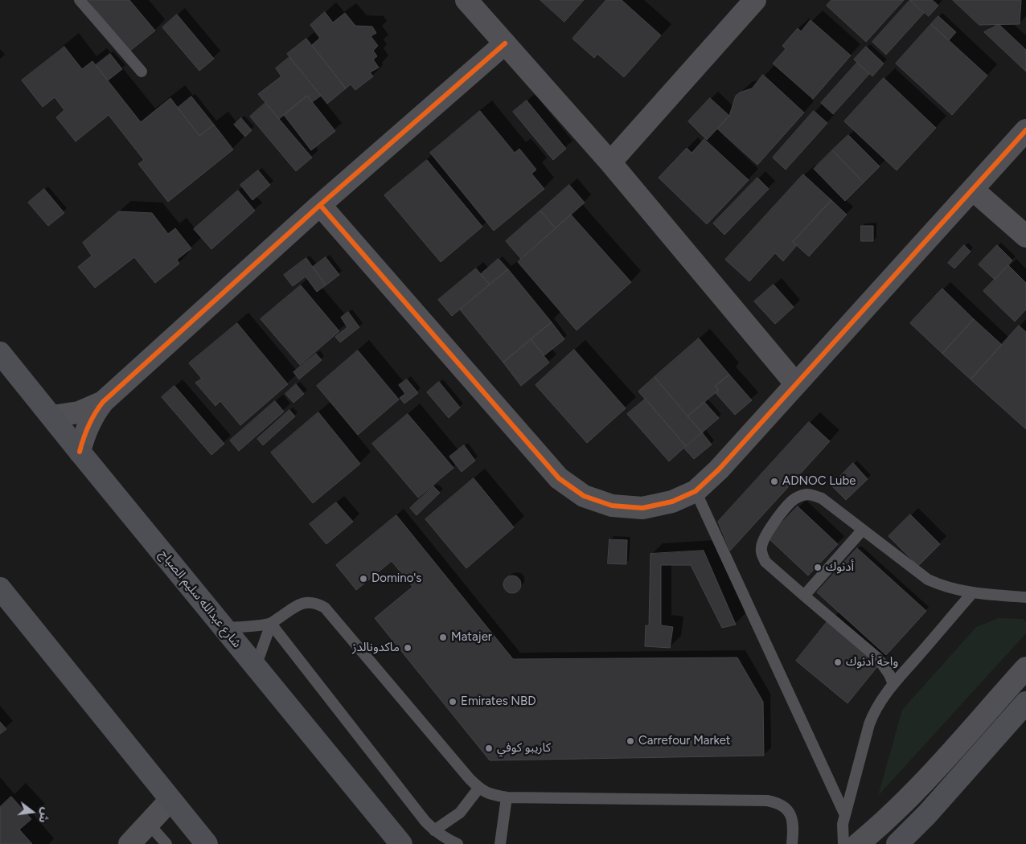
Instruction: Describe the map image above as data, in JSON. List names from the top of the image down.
{
  "streets": {
    "main road": ["شارع عبدالله سليم الصباح"]
  },
  "places": [
    "ADNOC Lube",
    "أدنوك",
    "Domino's",
    "Matajer",
    "ماكدونالدز",
    "واحة أدنوك",
    "Emirates NBD",
    "Carrefour Market",
    "كاريبو كوفي"
  ],
  "north": "right"
}
